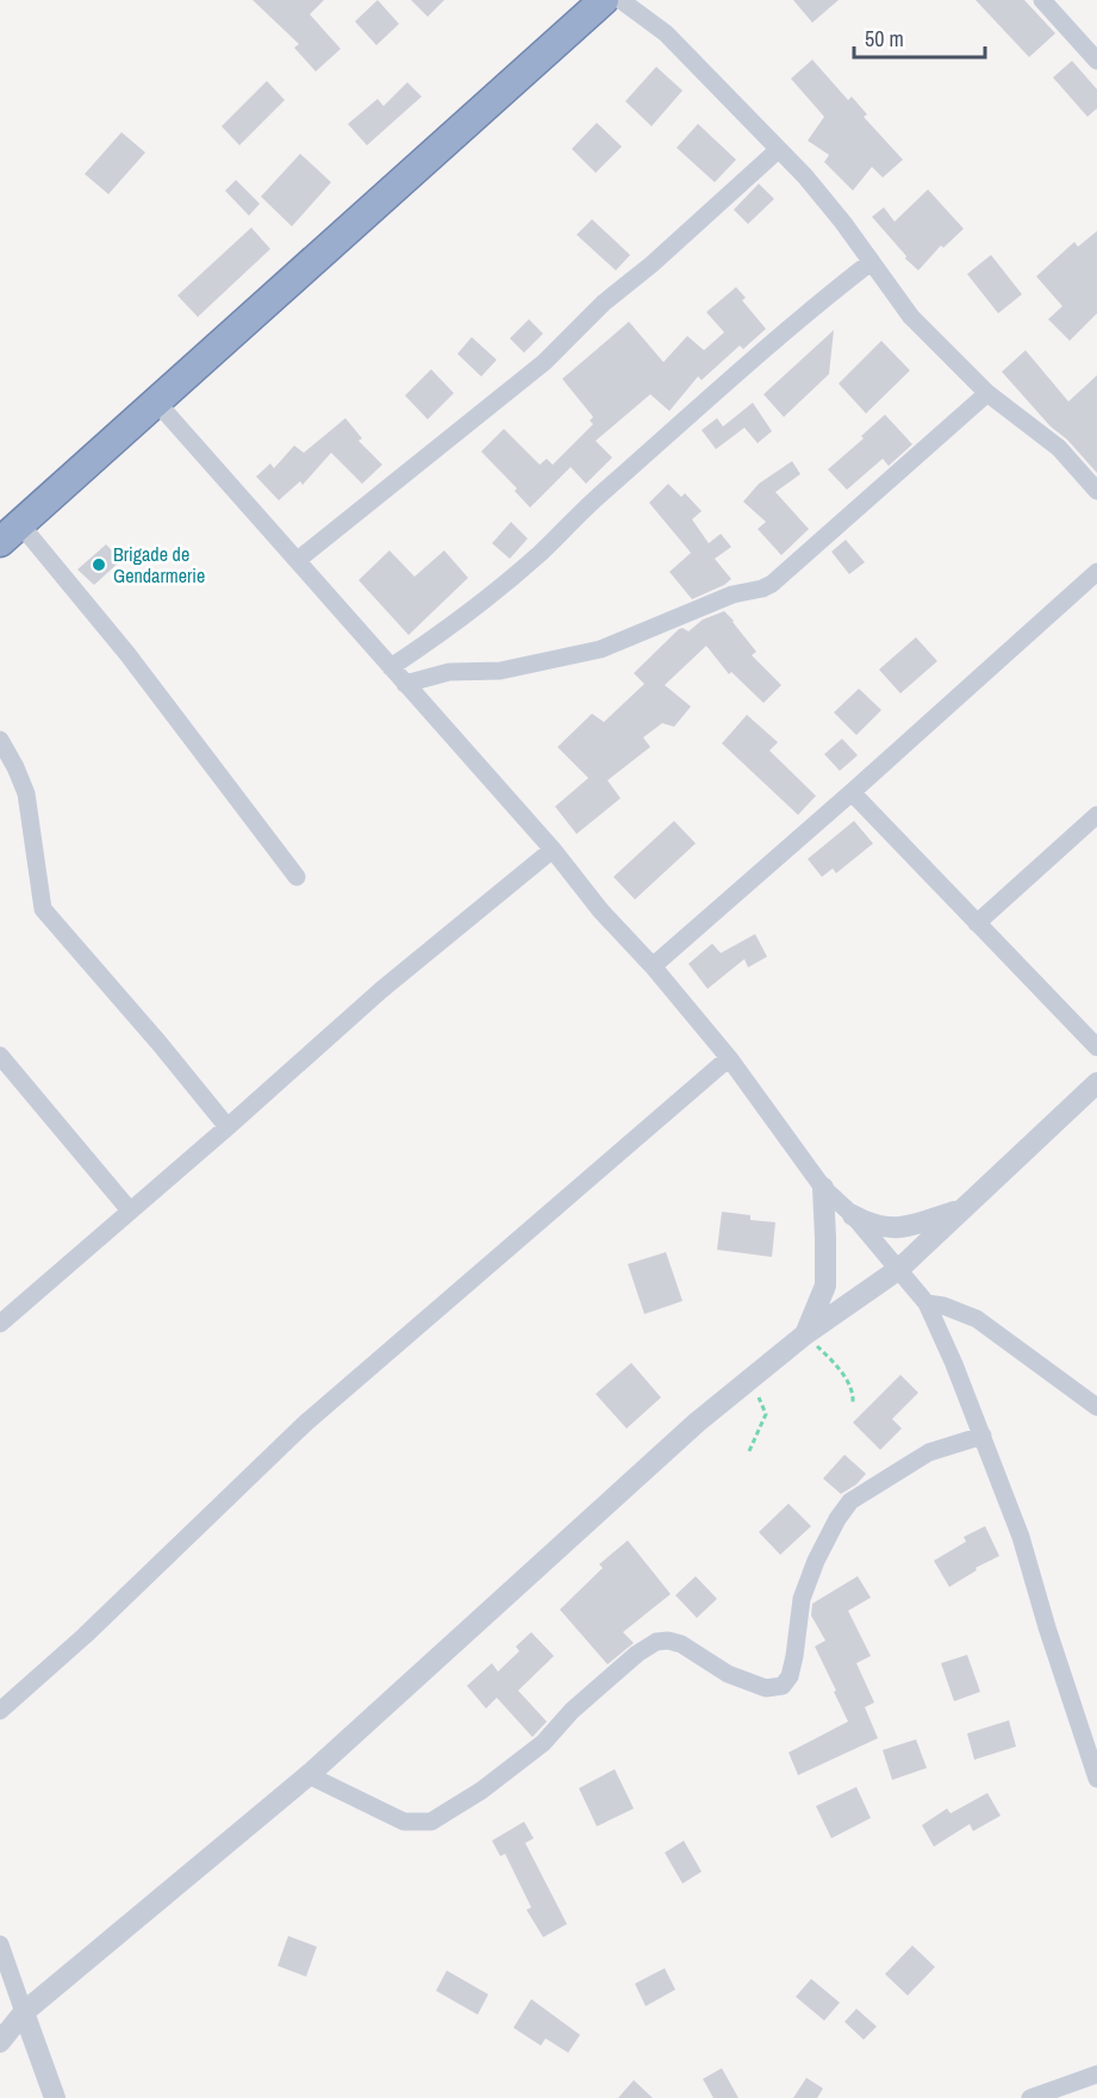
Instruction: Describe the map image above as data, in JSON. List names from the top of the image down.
{
  "places": ["Brigade de Gendarmerie"],
  "scale_bar": "50 m"
}
